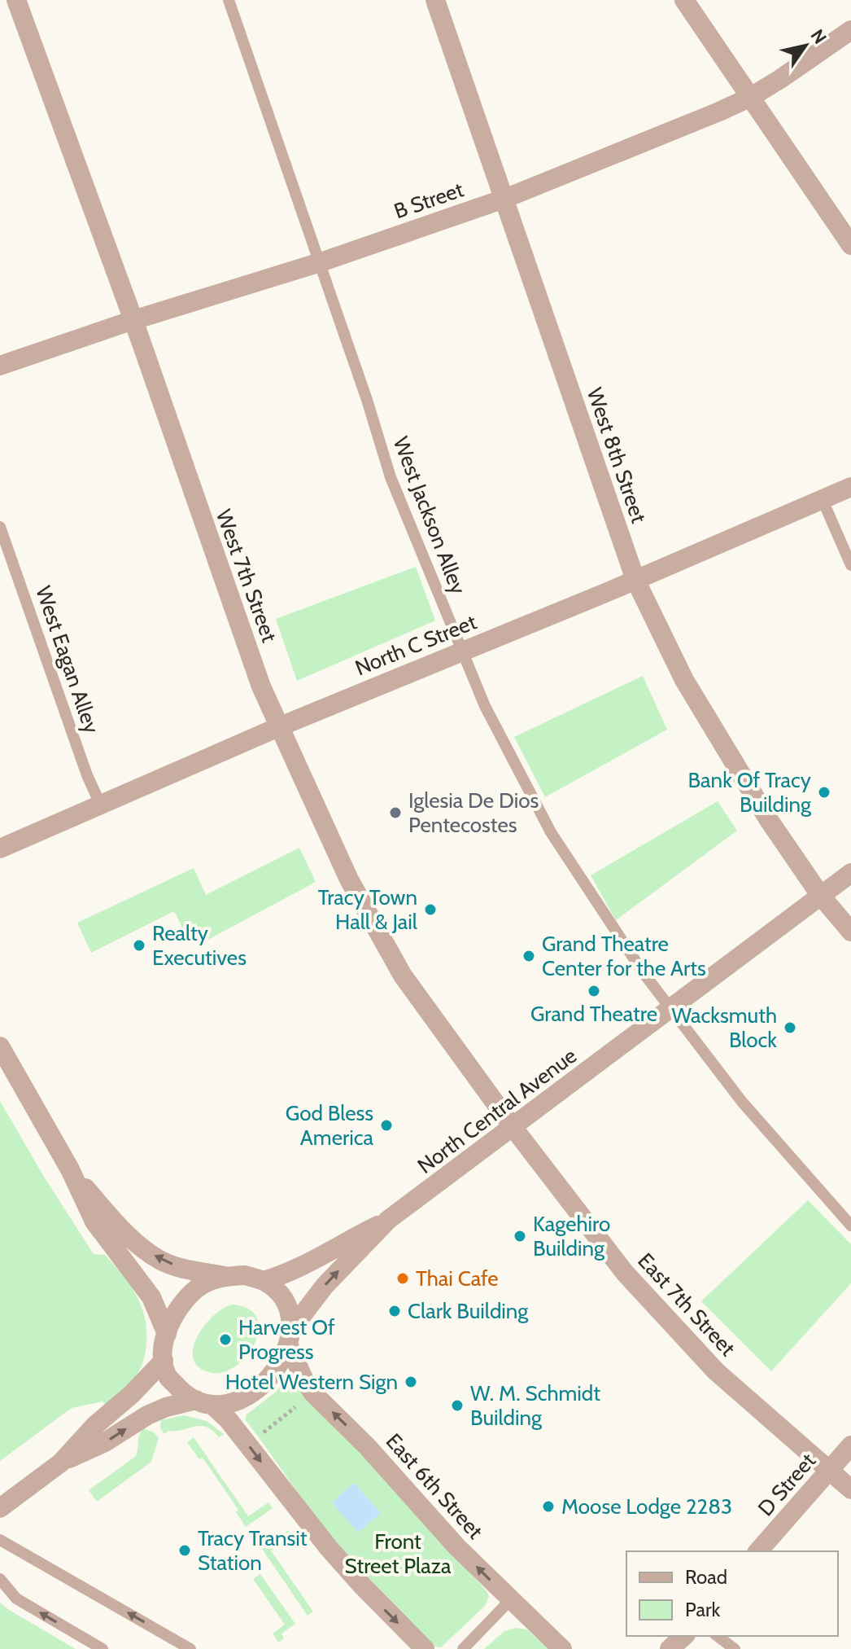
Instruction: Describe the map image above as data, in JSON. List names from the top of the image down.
{
  "streets": {
    "street": [
      "B Street",
      "West 8th Street",
      "West 7th Street",
      "North C Street",
      "North Central Avenue",
      "East 7th Street",
      "D Street",
      "East 6th Street"
    ],
    "lane": ["West Jackson Alley", "West Eagan Alley"]
  },
  "crossings": [
    ["B Street", "West 8th Street"],
    ["B Street", "West Jackson Alley"],
    ["B Street", "West 7th Street"],
    ["West 8th Street", "North C Street"],
    ["West 8th Street", "North Central Avenue"],
    ["West Jackson Alley", "North C Street"],
    ["West Jackson Alley", "North Central Avenue"],
    ["West 7th Street", "North C Street"],
    ["West 7th Street", "North Central Avenue"],
    ["West 7th Street", "East 7th Street"],
    ["North C Street", "West Eagan Alley"],
    ["North Central Avenue", "East 7th Street"],
    ["North Central Avenue", "East 6th Street"],
    ["East 7th Street", "D Street"]
  ],
  "parks": ["Front Street Plaza"],
  "places": [
    "Bank Of Tracy Building",
    "Iglesia De Dios Pentecostes",
    "Tracy Town Hall & Jail",
    "Realty Executives",
    "Grand Theatre Center for the Arts",
    "Grand Theatre",
    "Wacksmuth Block",
    "God Bless America",
    "Kagehiro Building",
    "Thai Cafe",
    "Clark Building",
    "Harvest Of Progress",
    "Hotel Western Sign",
    "W. M. Schmidt Building",
    "Moose Lodge 2283",
    "Tracy Transit Station"
  ],
  "legend": ["Road", "Park"],
  "north": "top right"
}
